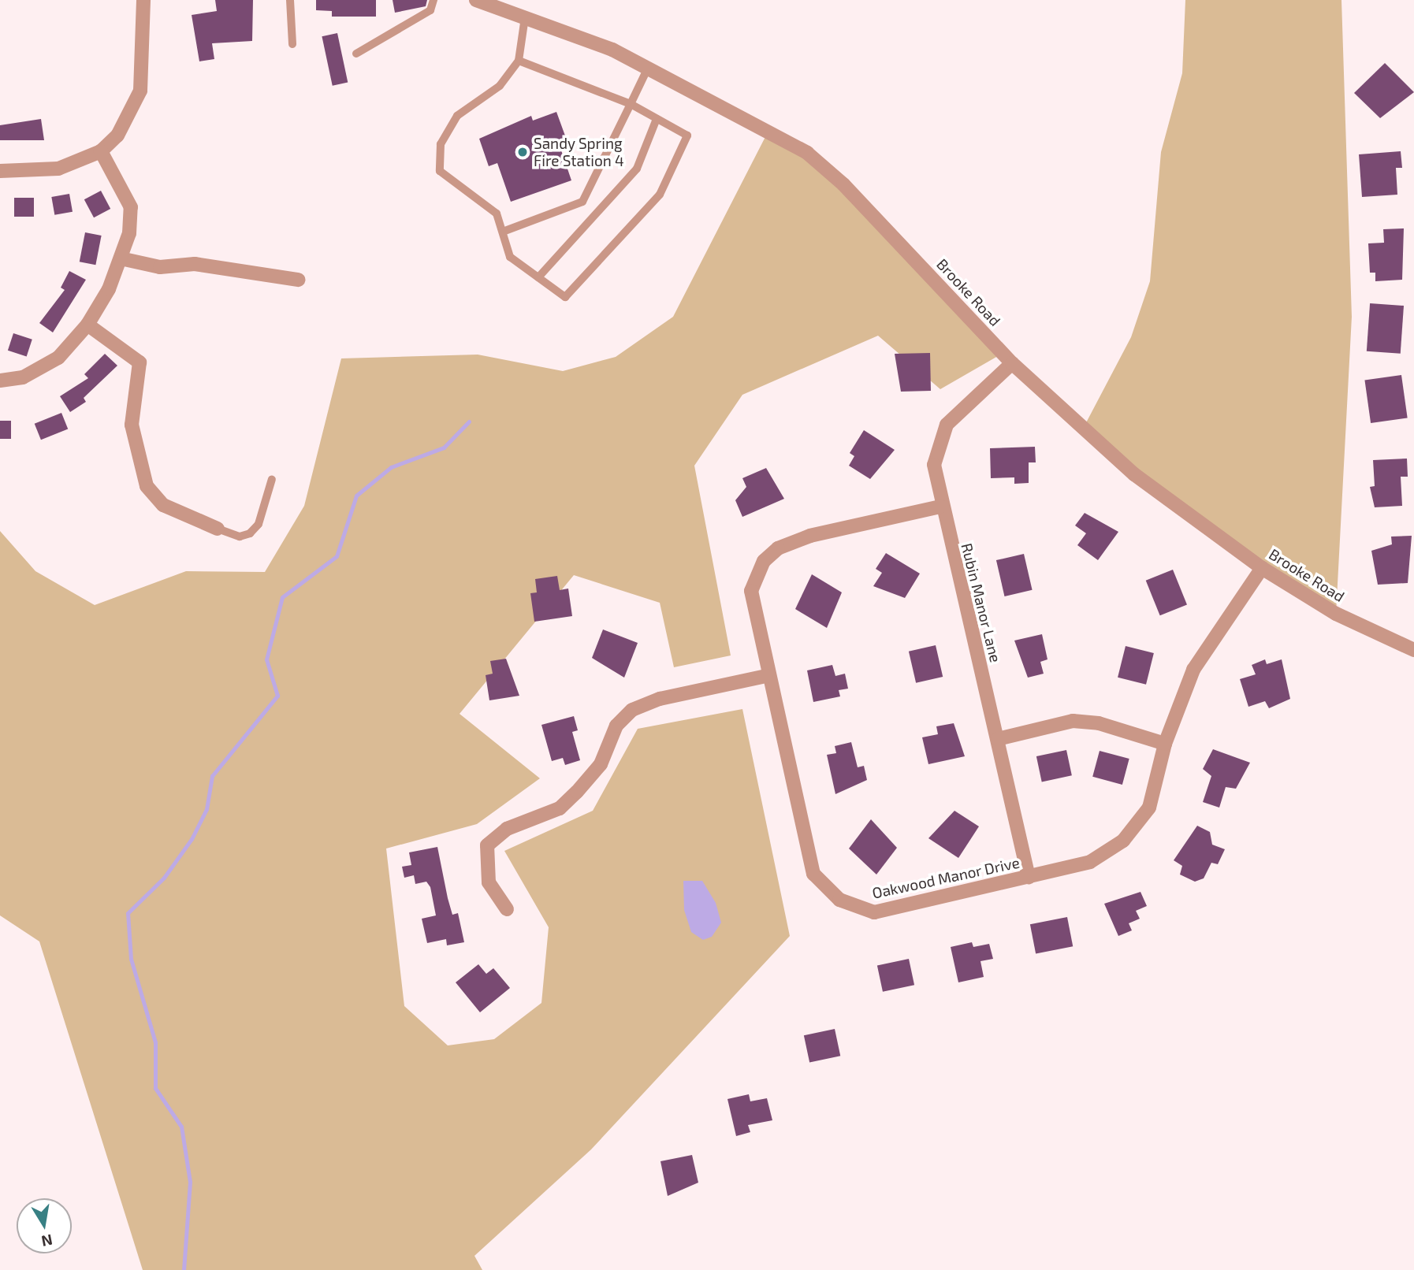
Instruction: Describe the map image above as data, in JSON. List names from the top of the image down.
{
  "streets": {
    "street": ["Brooke Road", "Rubin Manor Lane", "Oakwood Manor Drive"]
  },
  "crossings": [
    ["Brooke Road", "Rubin Manor Lane"],
    ["Brooke Road", "Oakwood Manor Drive"],
    ["Rubin Manor Lane", "Oakwood Manor Drive"]
  ],
  "places": ["Sandy Spring Fire Station 4"],
  "north": "bottom"
}
